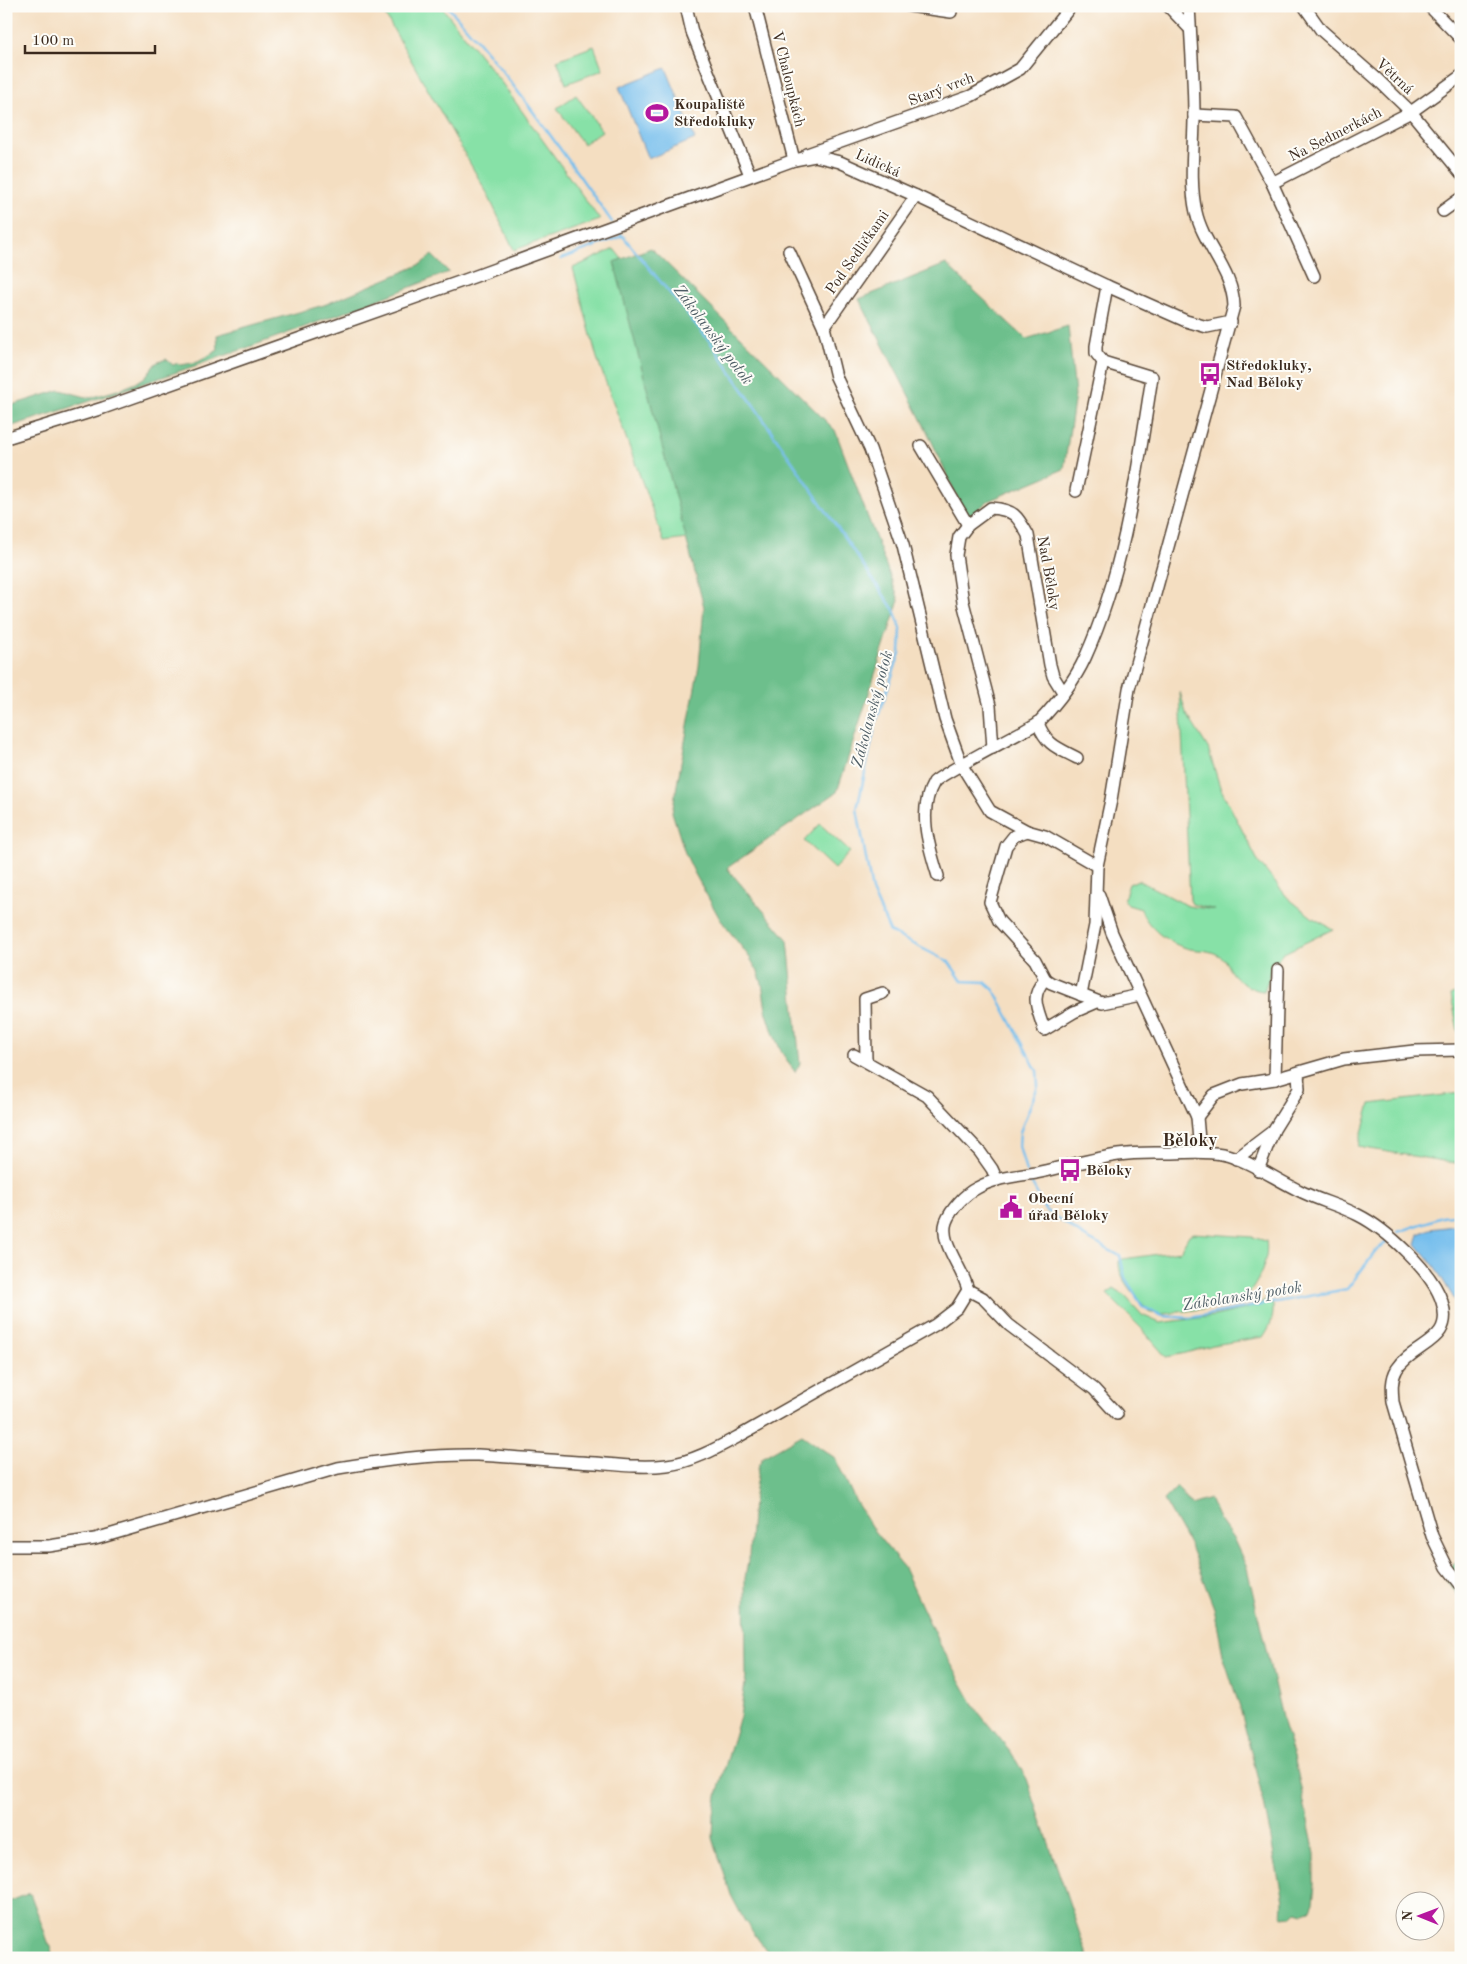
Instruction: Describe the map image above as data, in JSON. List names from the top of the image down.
{
  "streets": {
    "street": [
      "Větrná",
      "V Chaloupkách",
      "Starý vrch",
      "Na Sedmerkách",
      "Lidická",
      "Pod Sedličkami",
      "Nad Běloky"
    ]
  },
  "crossings": [
    ["Větrná", "Na Sedmerkách"],
    ["V Chaloupkách", "Starý vrch"],
    ["V Chaloupkách", "Lidická"],
    ["Starý vrch", "Lidická"],
    ["Lidická", "Pod Sedličkami"]
  ],
  "districts": ["Běloky"],
  "water": ["Zákolanský potok"],
  "places": {
    "sports": ["Koupaliště Středokluky"],
    "bus stop": ["Středokluky, Nad Běloky", "Běloky"],
    "public building": ["Obecní úřad Běloky"]
  },
  "scale_bar": "100 m",
  "north": "left"
}
